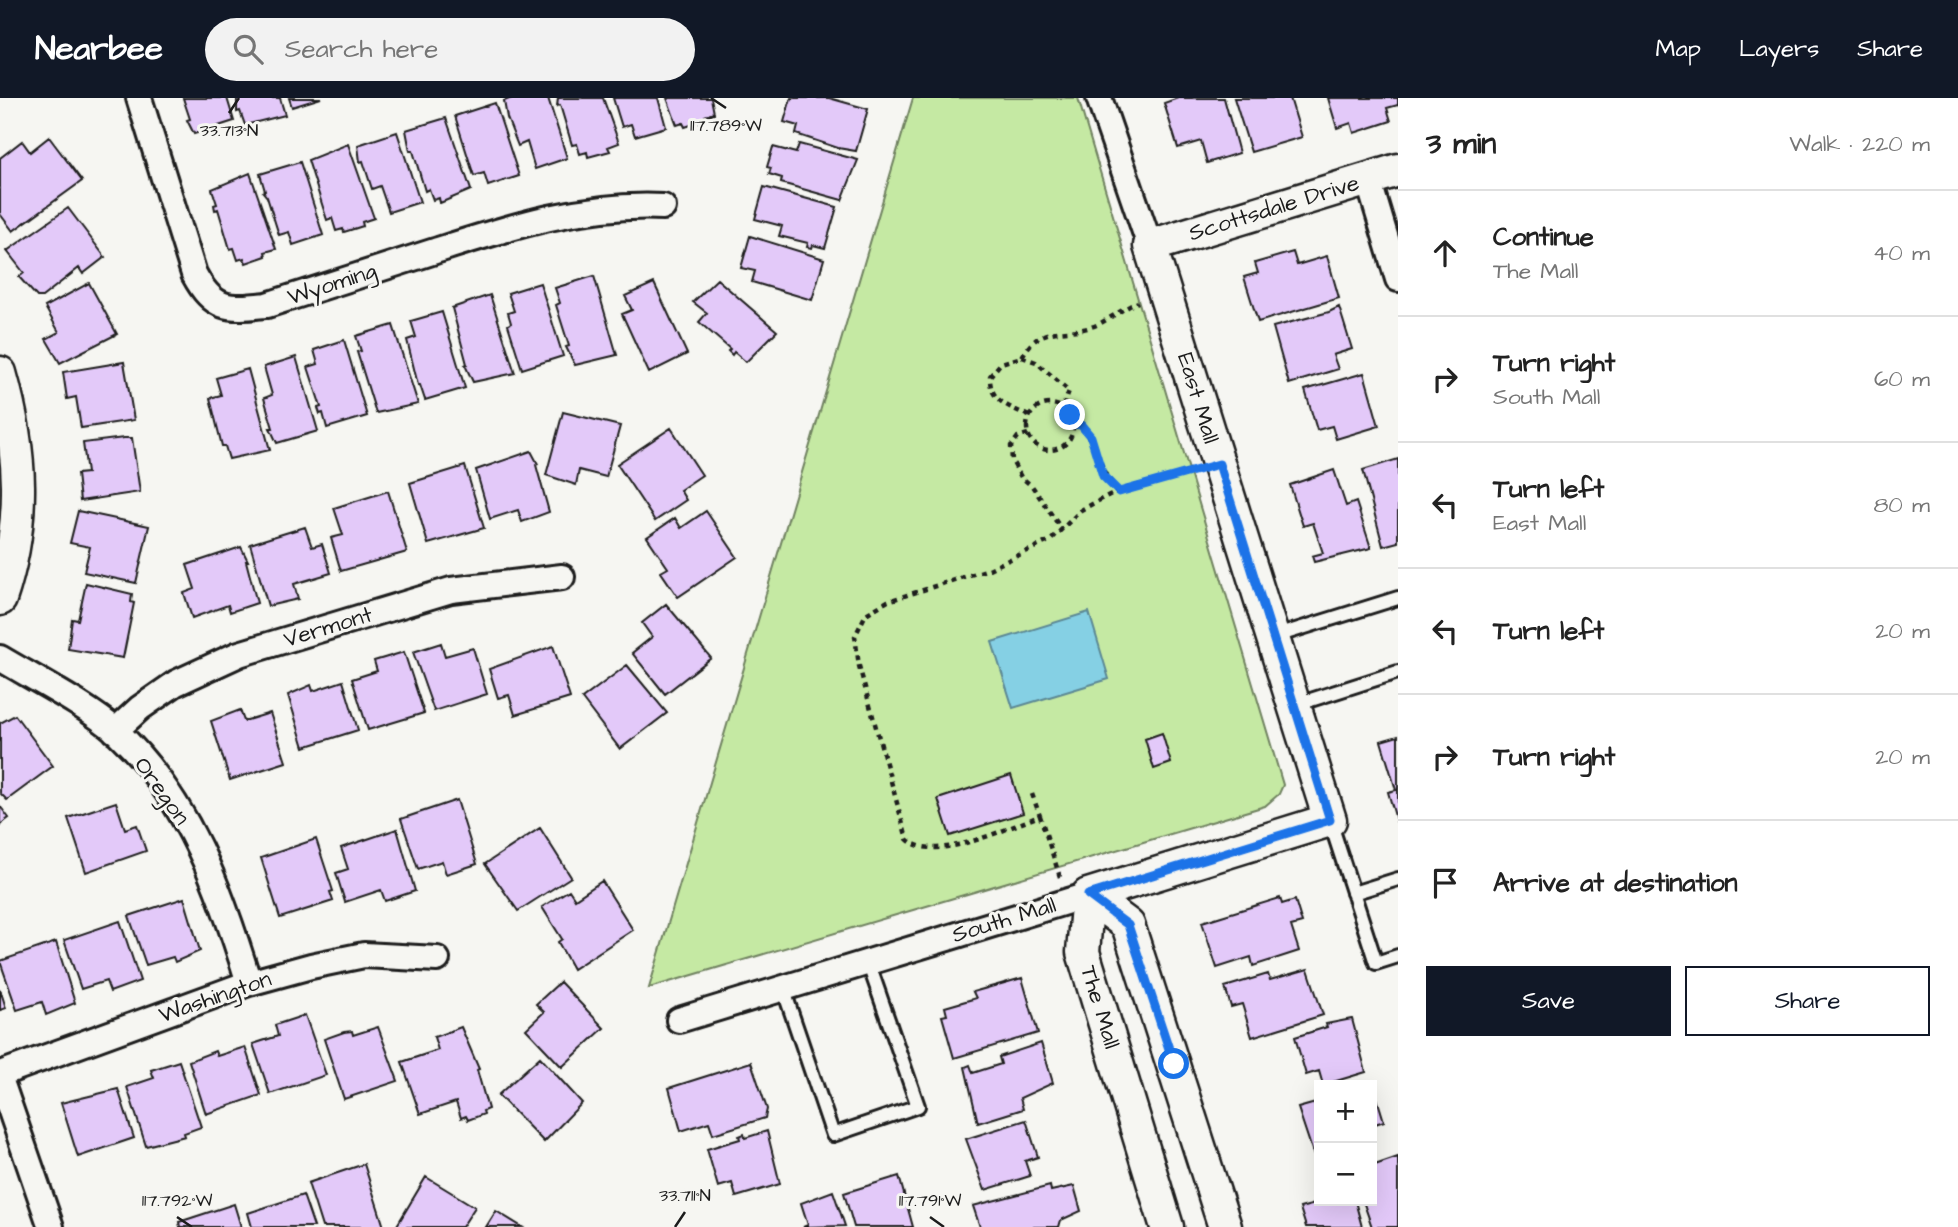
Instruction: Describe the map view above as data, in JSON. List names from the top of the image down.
{
  "streets": {
    "street": [
      "Scottsdale Drive",
      "Wyoming",
      "East Mall",
      "Vermont",
      "Oregon",
      "South Mall",
      "Washington",
      "The Mall"
    ]
  },
  "crossings": [
    ["Scottsdale Drive", "East Mall"],
    ["East Mall", "South Mall"],
    ["Vermont", "Oregon"],
    ["Oregon", "Washington"],
    ["South Mall", "The Mall"]
  ],
  "page": {
    "header": "Nearbee",
    "search": "Search here",
    "nav": ["Map", "Layers", "Share"],
    "heading": ["3 min", "Walk · 220 m"],
    "list": [
      ["Continue", "The Mall", "40 m"],
      ["Turn right", "South Mall", "60 m"],
      ["Turn left", "East Mall", "80 m"],
      ["Turn left", "20 m"],
      ["Turn right", "20 m"],
      "Arrive at destination"
    ],
    "buttons": ["Save", "Share"],
    "map_buttons": ["+", "−"]
  },
  "coordinates": [
    "117.789°W",
    "33.713°N",
    "33.711°N",
    "117.792°W",
    "117.791°W"
  ]
}
